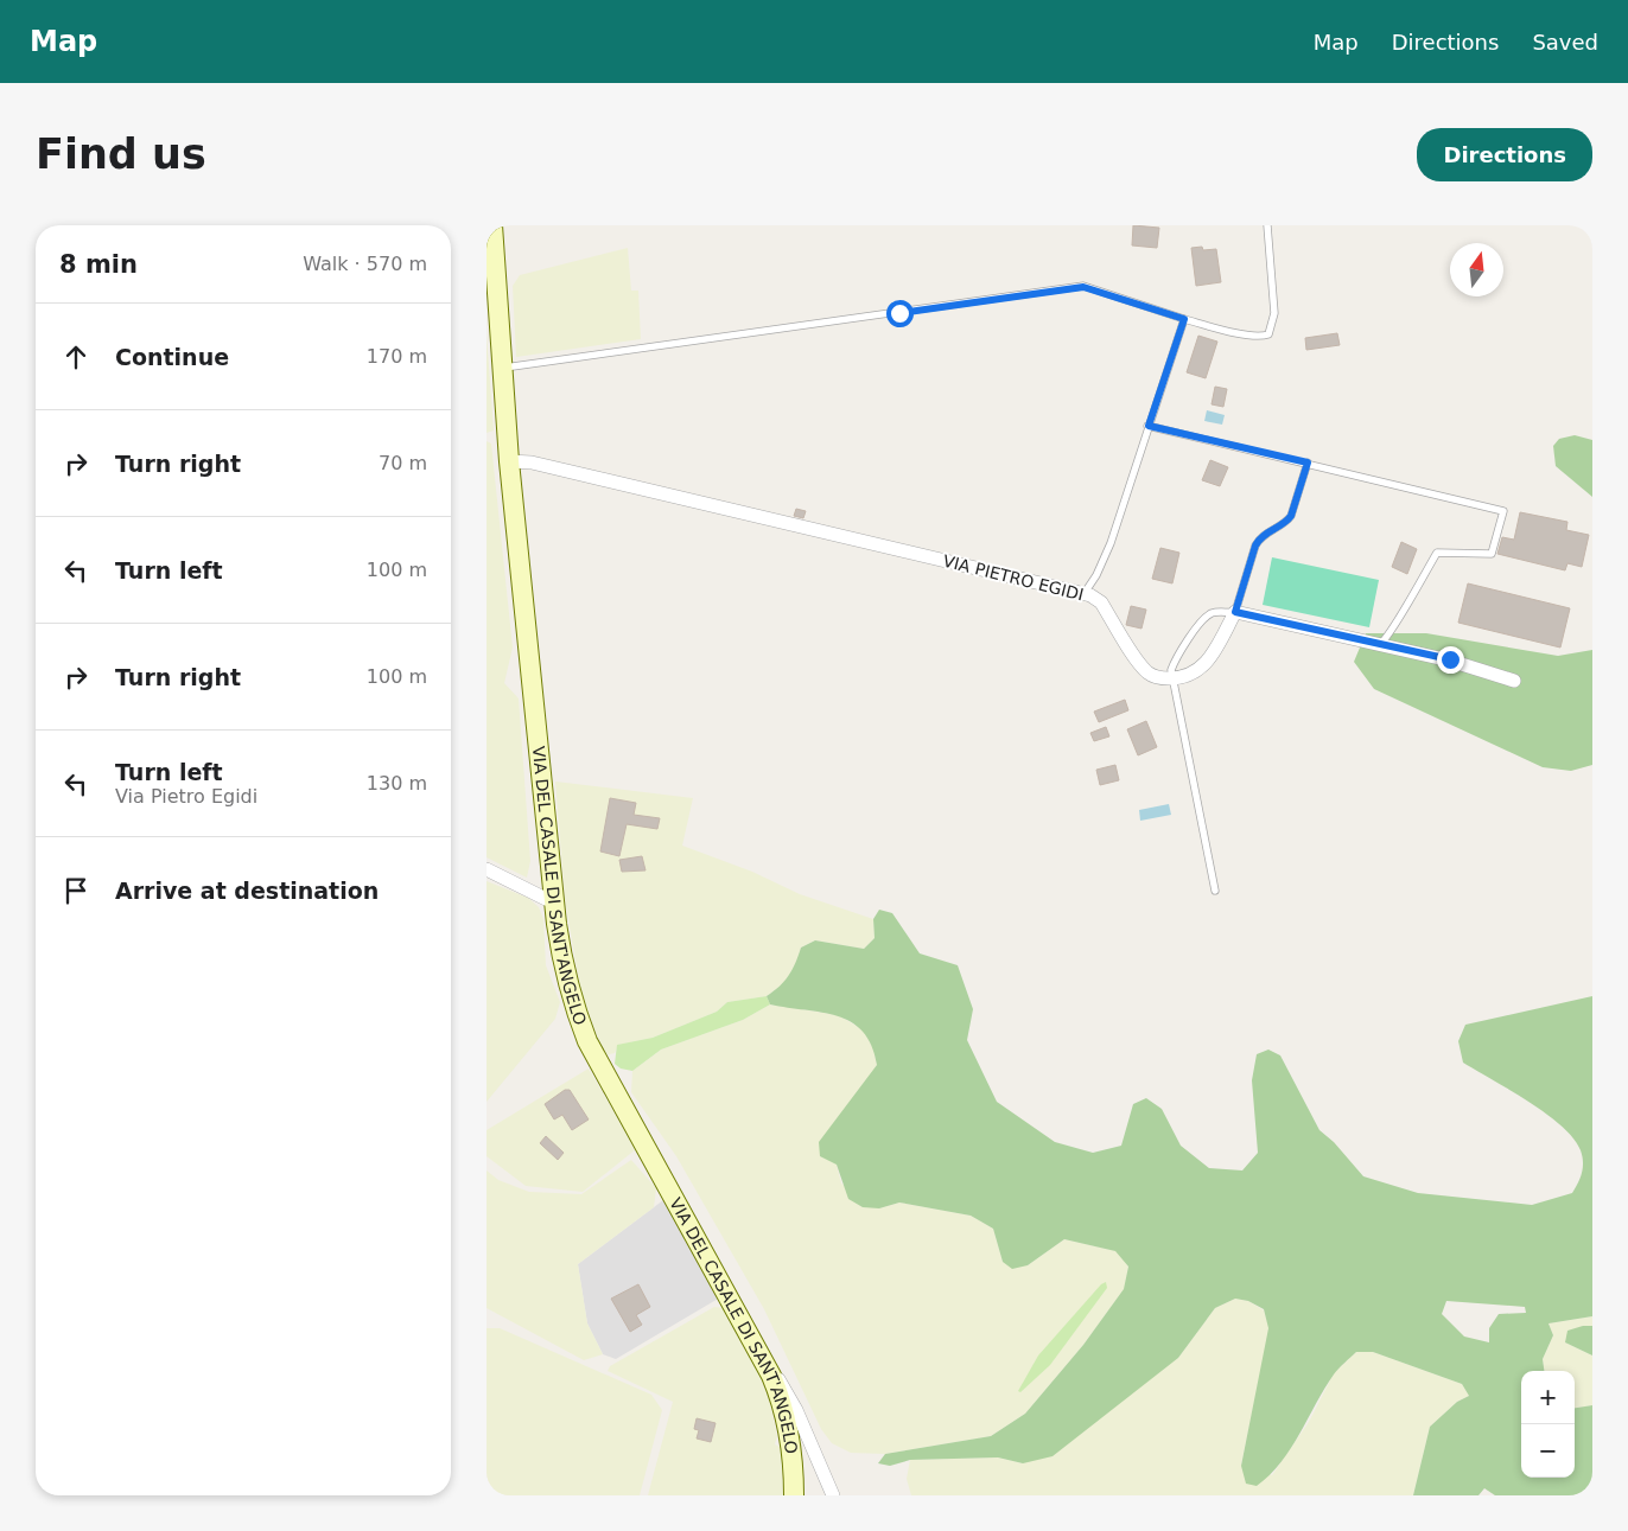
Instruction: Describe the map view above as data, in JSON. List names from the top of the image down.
{
  "streets": {
    "main road": ["VIA DEL CASALE DI SANT'ANGELO"],
    "street": ["VIA PIETRO EGIDI"]
  },
  "crossings": [
    ["VIA PIETRO EGIDI", "VIA DEL CASALE DI SANT'ANGELO"]
  ],
  "north": "top",
  "page": {
    "header": "Map",
    "nav": ["Map", "Directions", "Saved"],
    "buttons": "Directions",
    "title": "Find us",
    "heading": ["8 min", "Walk · 570 m"],
    "list": [
      ["Continue", "170 m"],
      ["Turn right", "70 m"],
      ["Turn left", "100 m"],
      ["Turn right", "100 m"],
      ["Turn left", "Via Pietro Egidi", "130 m"],
      "Arrive at destination"
    ],
    "map_buttons": ["+", "−"]
  }
}
